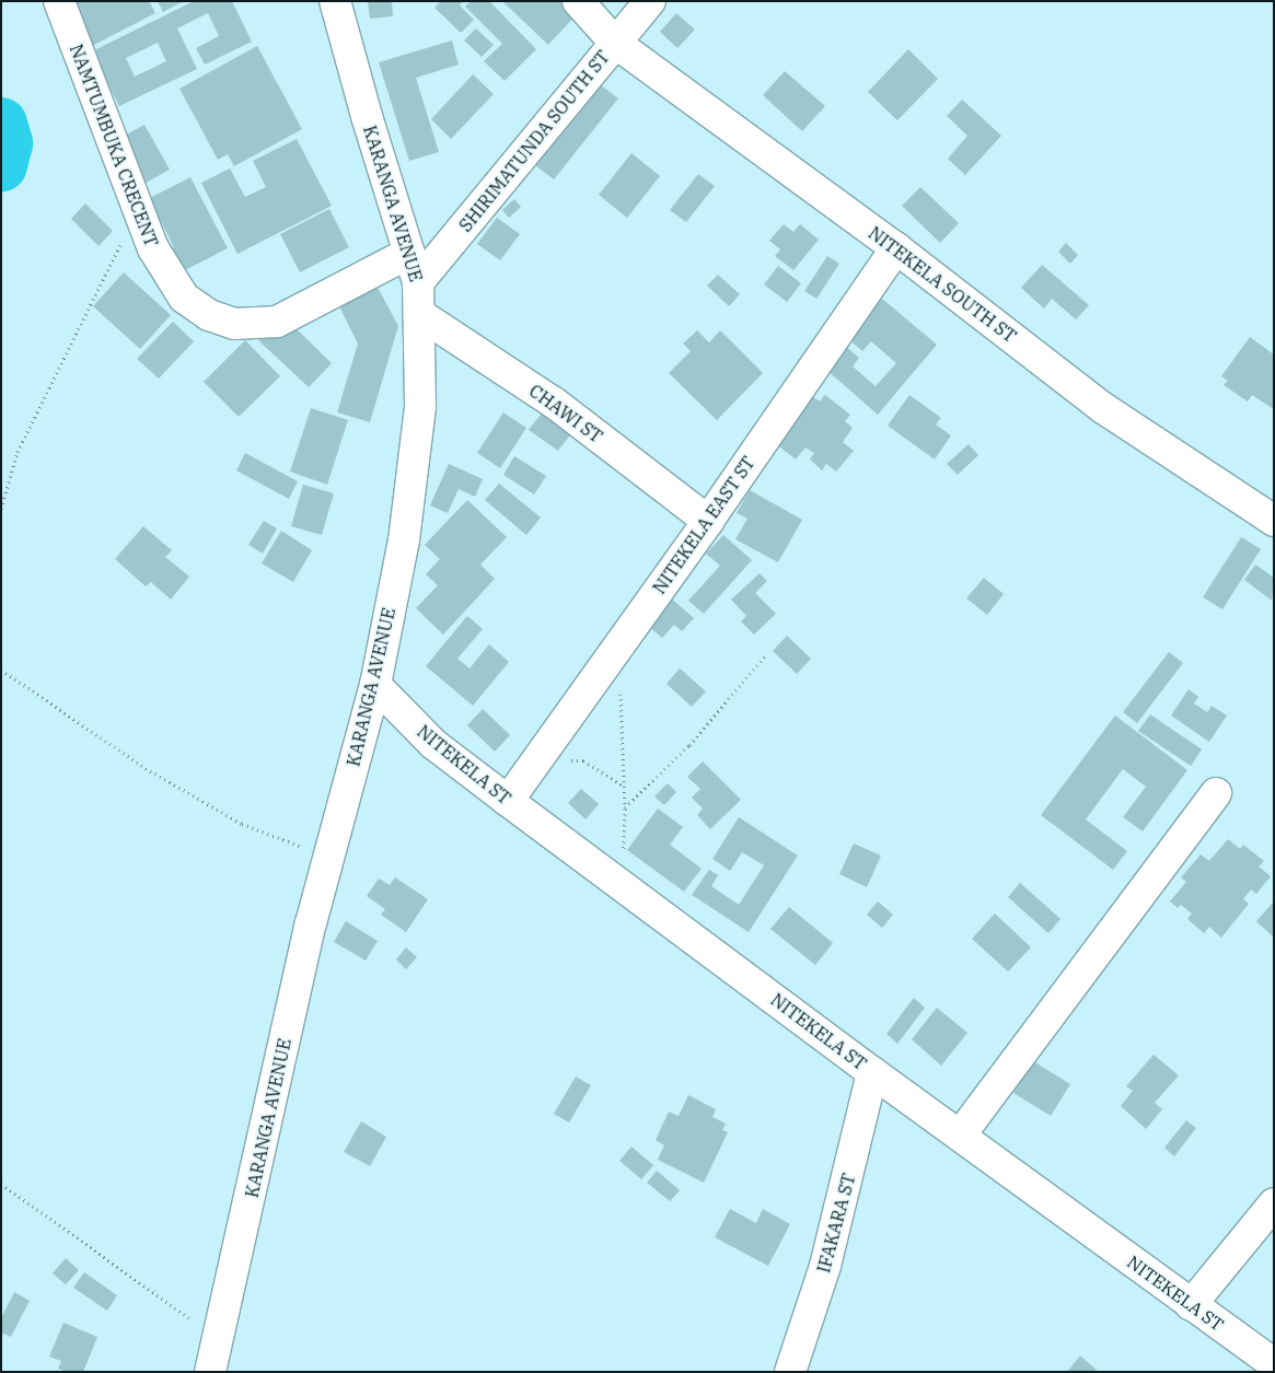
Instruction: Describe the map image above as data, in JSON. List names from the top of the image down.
{
  "streets": {
    "street": [
      "SHIRIMATUNDA SOUTH ST",
      "NAMTUMBUKA CRECENT",
      "KARANGA AVENUE",
      "NITEKELA SOUTH ST",
      "CHAWI ST",
      "NITEKELA EAST ST",
      "NITEKELA ST",
      "IFAKARA ST"
    ]
  },
  "crossings": [
    ["SHIRIMATUNDA SOUTH ST", "KARANGA AVENUE"],
    ["SHIRIMATUNDA SOUTH ST", "NITEKELA SOUTH ST"],
    ["NAMTUMBUKA CRECENT", "KARANGA AVENUE"],
    ["KARANGA AVENUE", "CHAWI ST"],
    ["KARANGA AVENUE", "NITEKELA ST"],
    ["NITEKELA SOUTH ST", "NITEKELA EAST ST"],
    ["CHAWI ST", "NITEKELA EAST ST"],
    ["NITEKELA EAST ST", "NITEKELA ST"],
    ["NITEKELA ST", "IFAKARA ST"]
  ]
}
